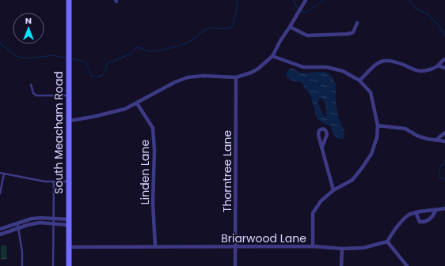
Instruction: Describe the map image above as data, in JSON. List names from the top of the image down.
{
  "streets": {
    "main road": ["South Meacham Road"],
    "street": ["Thorntree Lane", "Linden Lane", "Briarwood Lane"]
  },
  "crossings": [
    ["South Meacham Road", "Briarwood Lane"],
    ["Thorntree Lane", "Briarwood Lane"],
    ["Linden Lane", "Briarwood Lane"]
  ],
  "north": "top"
}
